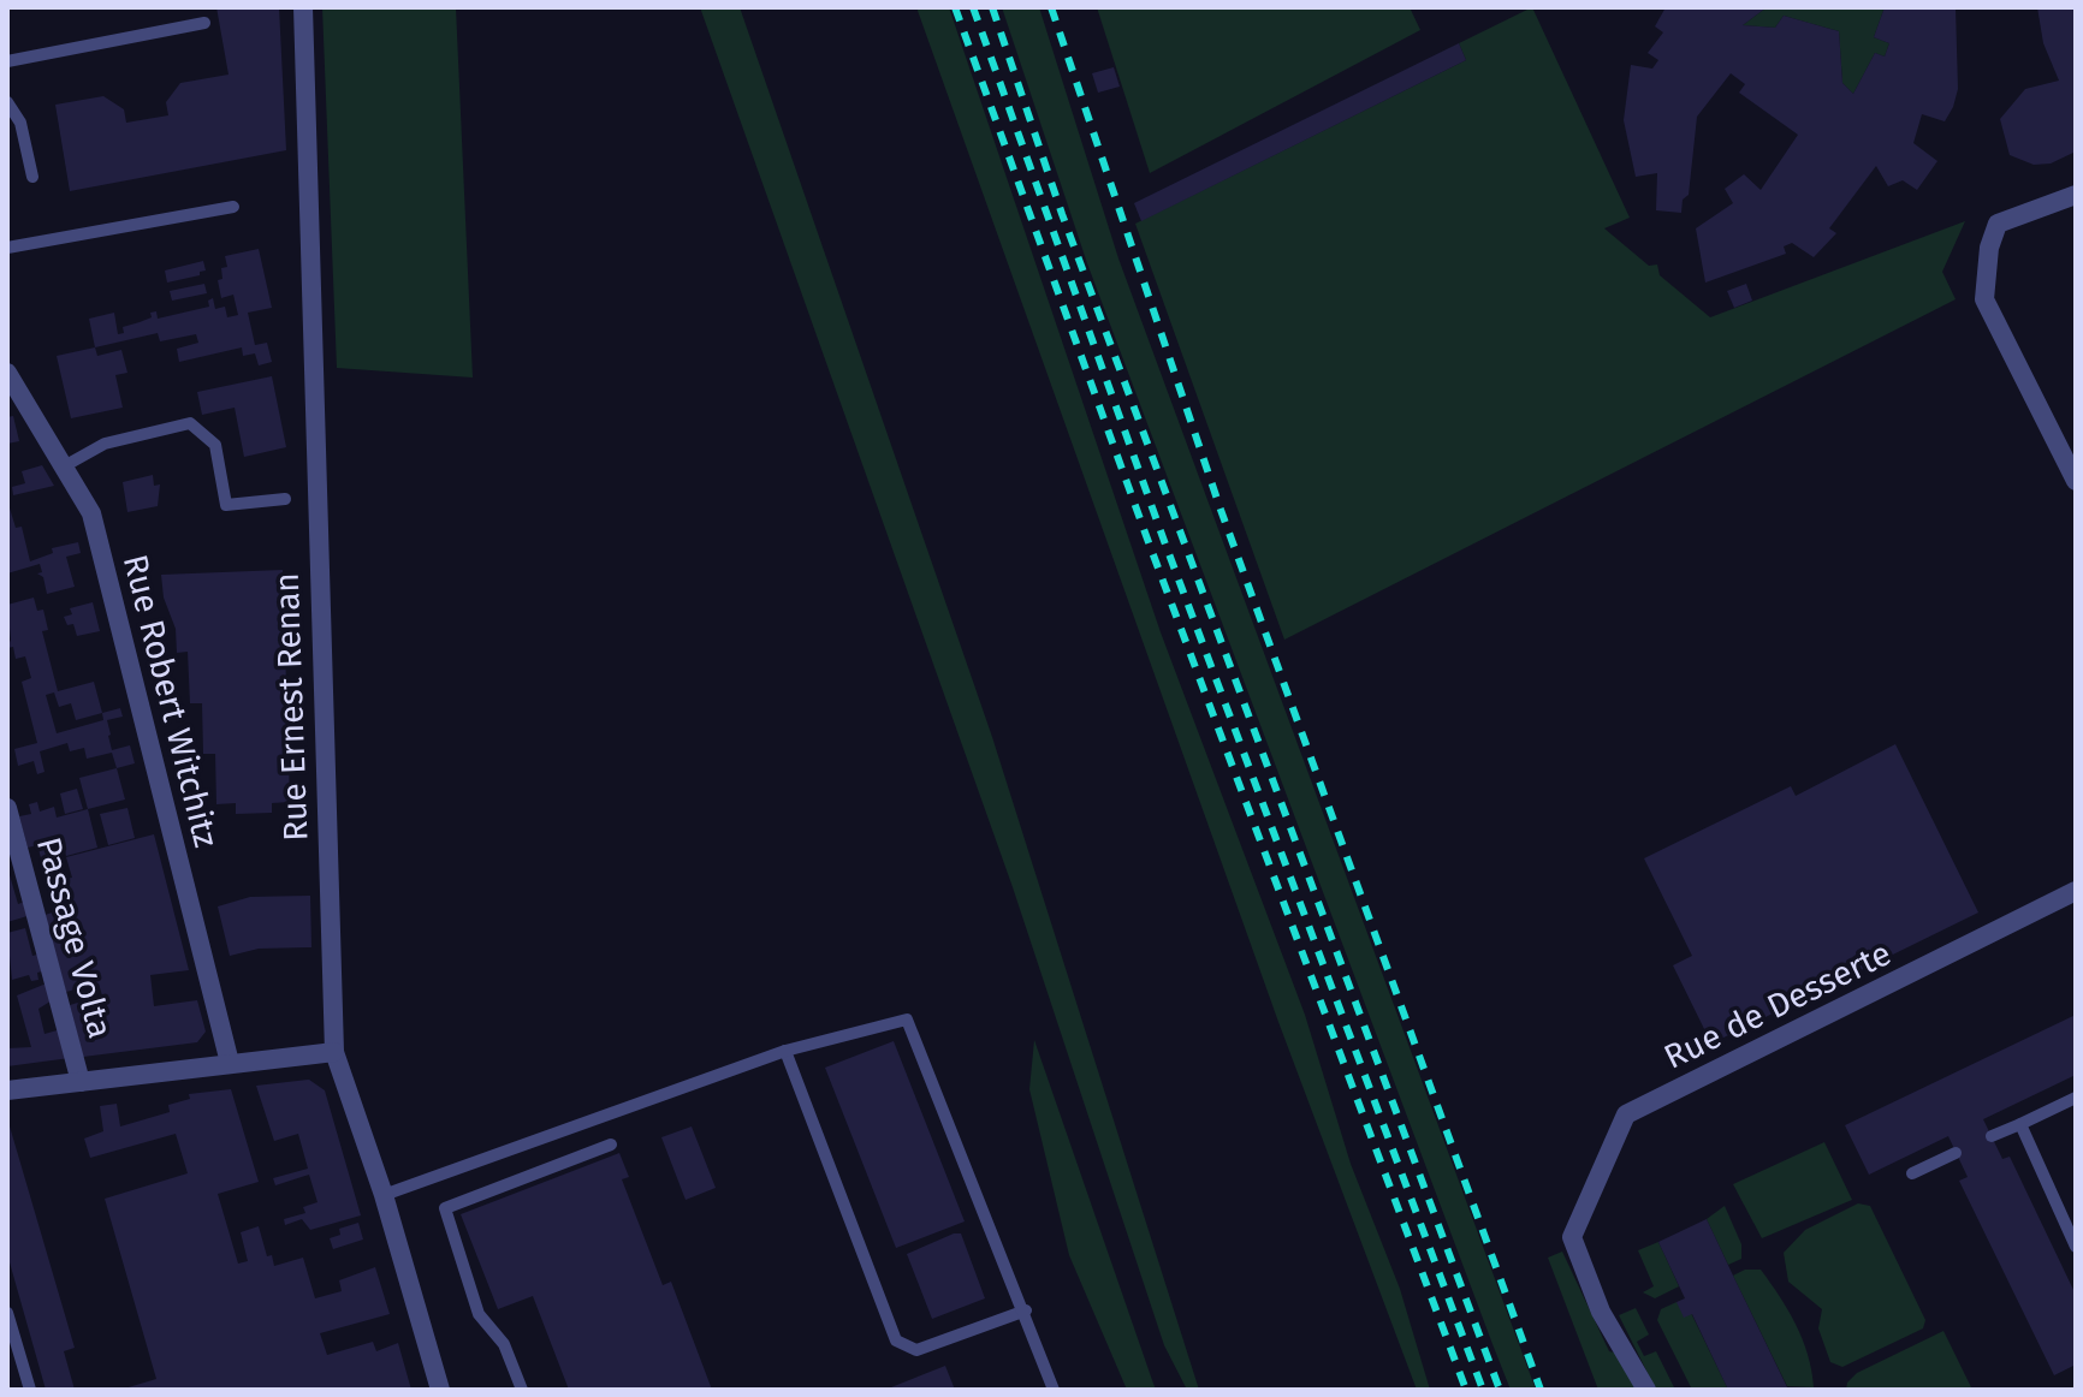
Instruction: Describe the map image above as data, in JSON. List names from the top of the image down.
{
  "streets": {
    "street": [
      "Rue Robert Witchitz",
      "Rue Ernest Renan",
      "Passage Volta",
      "Rue de Desserte"
    ]
  }
}
